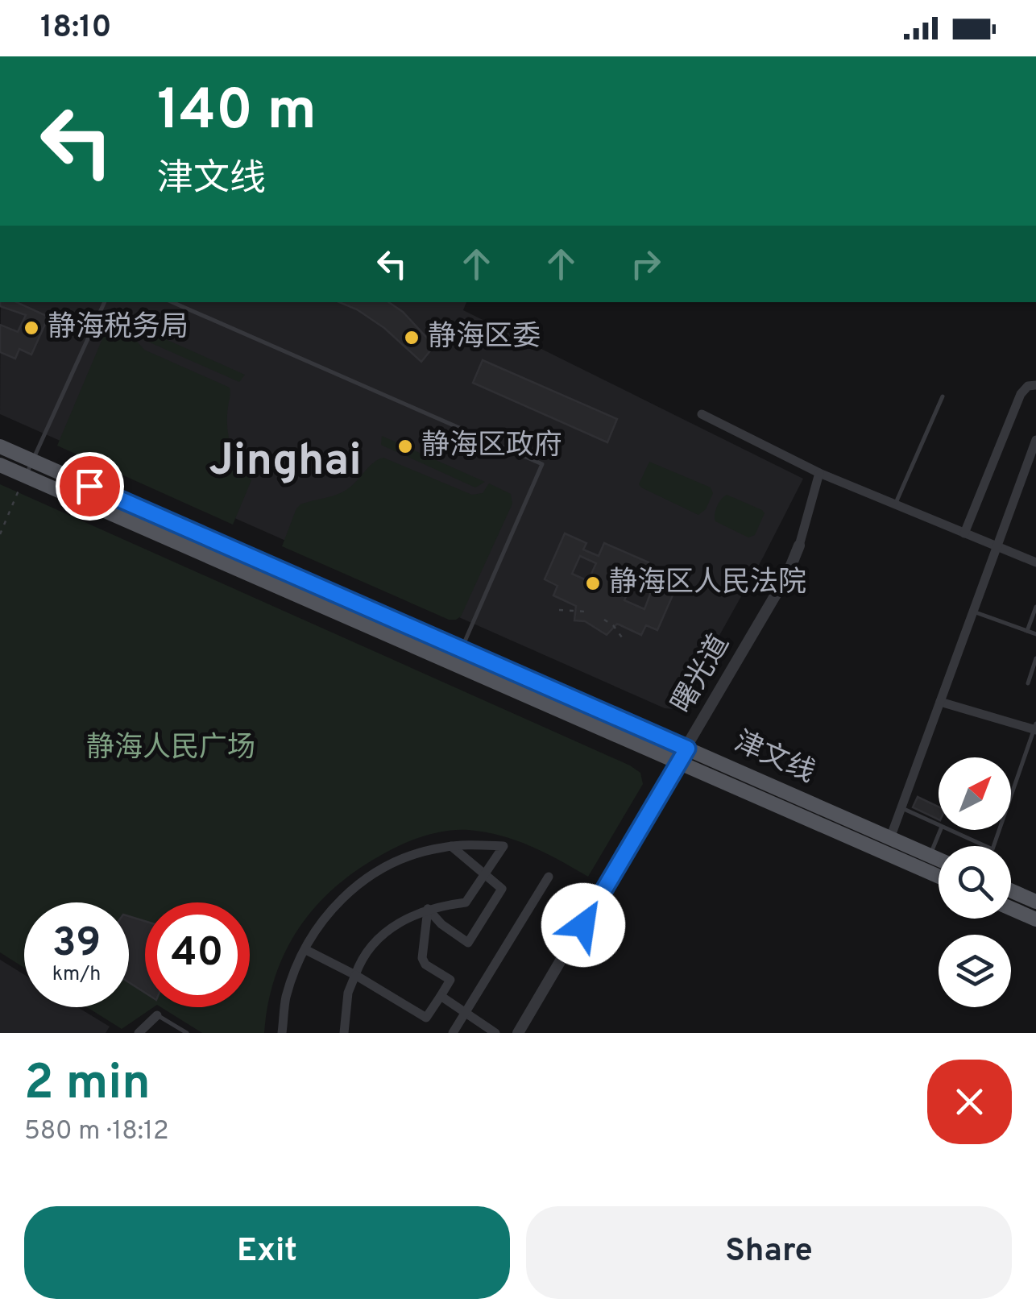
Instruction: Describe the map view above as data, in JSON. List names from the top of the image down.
{
  "streets": {
    "main road": ["津文线"],
    "street": ["曙光道"]
  },
  "crossings": [
    ["曙光道", "津文线"]
  ],
  "districts": ["Jinghai"],
  "parks": ["静海人民广场"],
  "places": [
    "静海税务局",
    "静海区委",
    "静海区政府",
    "静海区人民法院"
  ],
  "north": "top right",
  "page": {
    "status": "18:10",
    "turn": ["140 m", "津文线"],
    "speed": "39 km/h",
    "limit": "40",
    "heading": ["2 min", "580 m · 18:12"],
    "buttons": ["Exit", "Share"]
  }
}
